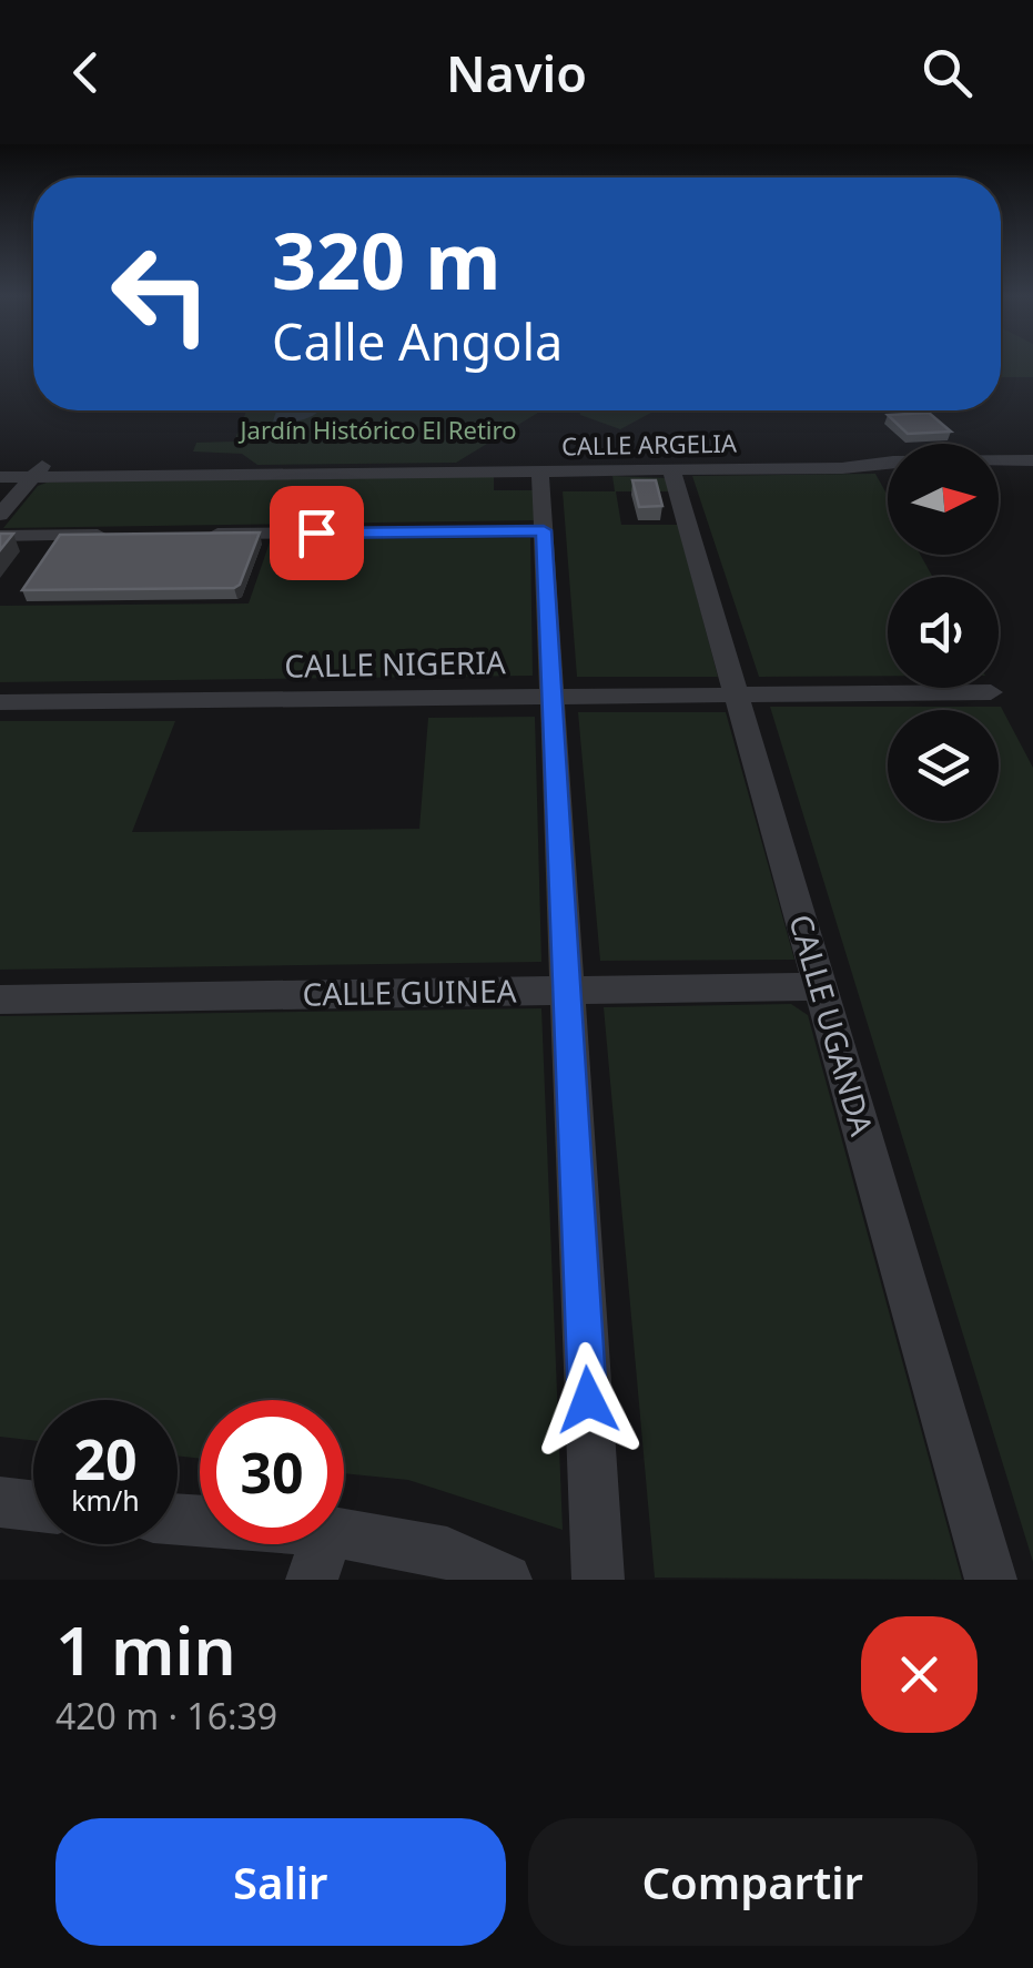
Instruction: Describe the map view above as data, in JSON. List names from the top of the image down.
{
  "streets": {
    "street": [
      "CALLE ARGELIA",
      "CALLE NIGERIA",
      "CALLE GUINEA",
      "CALLE UGANDA"
    ]
  },
  "crossings": [
    ["CALLE ARGELIA", "CALLE UGANDA"],
    ["CALLE NIGERIA", "CALLE UGANDA"],
    ["CALLE GUINEA", "CALLE UGANDA"]
  ],
  "parks": ["Jardín Histórico El Retiro"],
  "north": "right",
  "page": {
    "header": "Navio",
    "turn": ["320 m", "Calle Angola"],
    "speed": "20 km/h",
    "limit": "30",
    "heading": ["1 min", "420 m · 16:39"],
    "buttons": ["Salir", "Compartir"]
  }
}
